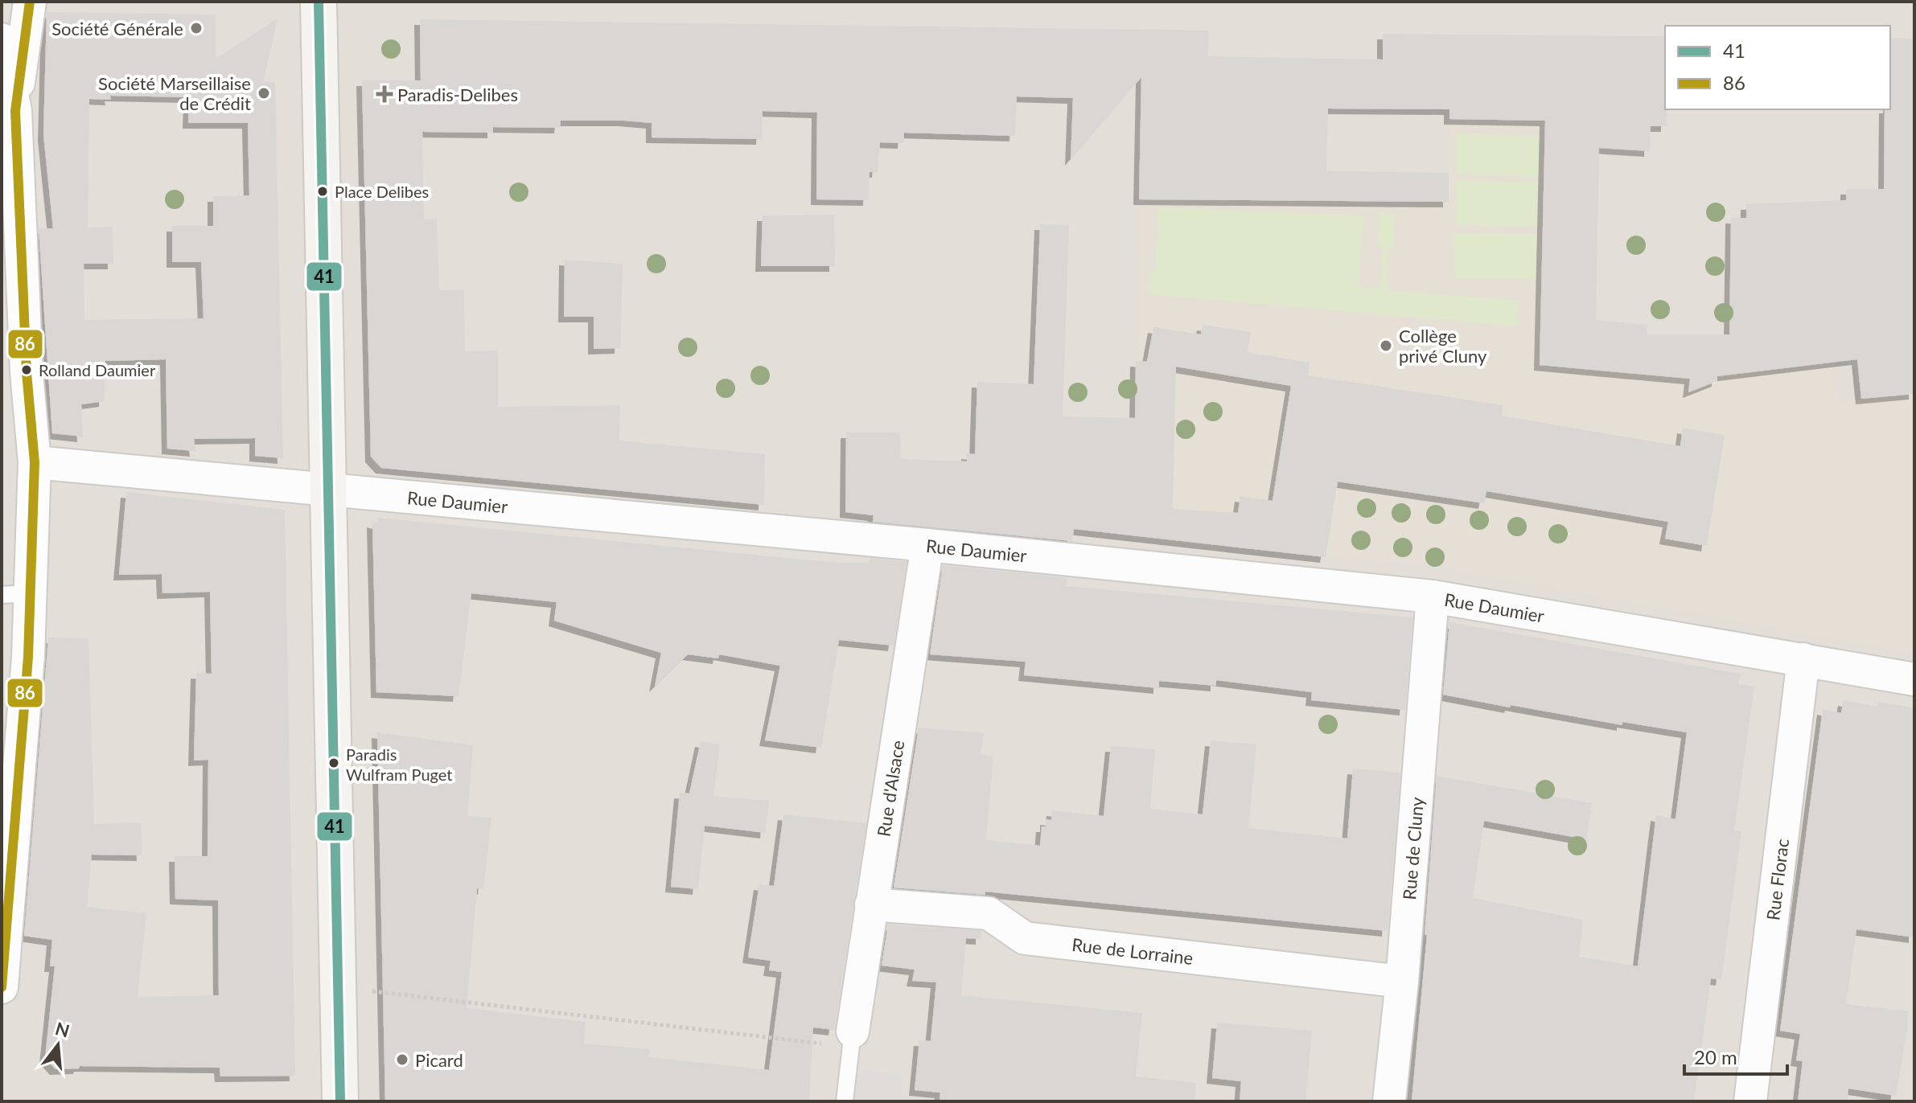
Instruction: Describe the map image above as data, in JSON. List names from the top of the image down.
{
  "streets": {
    "street": [
      "Rue Daumier",
      "Rue d'Alsace",
      "Rue de Cluny",
      "Rue Florac",
      "Rue de Lorraine"
    ]
  },
  "crossings": [
    ["Rue Daumier", "Rue d'Alsace"],
    ["Rue Daumier", "Rue de Cluny"],
    ["Rue Daumier", "Rue Florac"],
    ["Rue d'Alsace", "Rue de Lorraine"],
    ["Rue de Cluny", "Rue de Lorraine"]
  ],
  "places": {
    "other": [
      "Société Générale",
      "Société Marseillaise de Crédit",
      "Place Delibes",
      "Collège privé Cluny",
      "Rolland Daumier",
      "Paradis Wulfram Puget",
      "Picard"
    ],
    "health": ["Paradis-Delibes"]
  },
  "lines": ["transit line 41", "transit line 86"],
  "legend": ["41", "86"],
  "scale_bar": "20 m",
  "north": "top"
}
